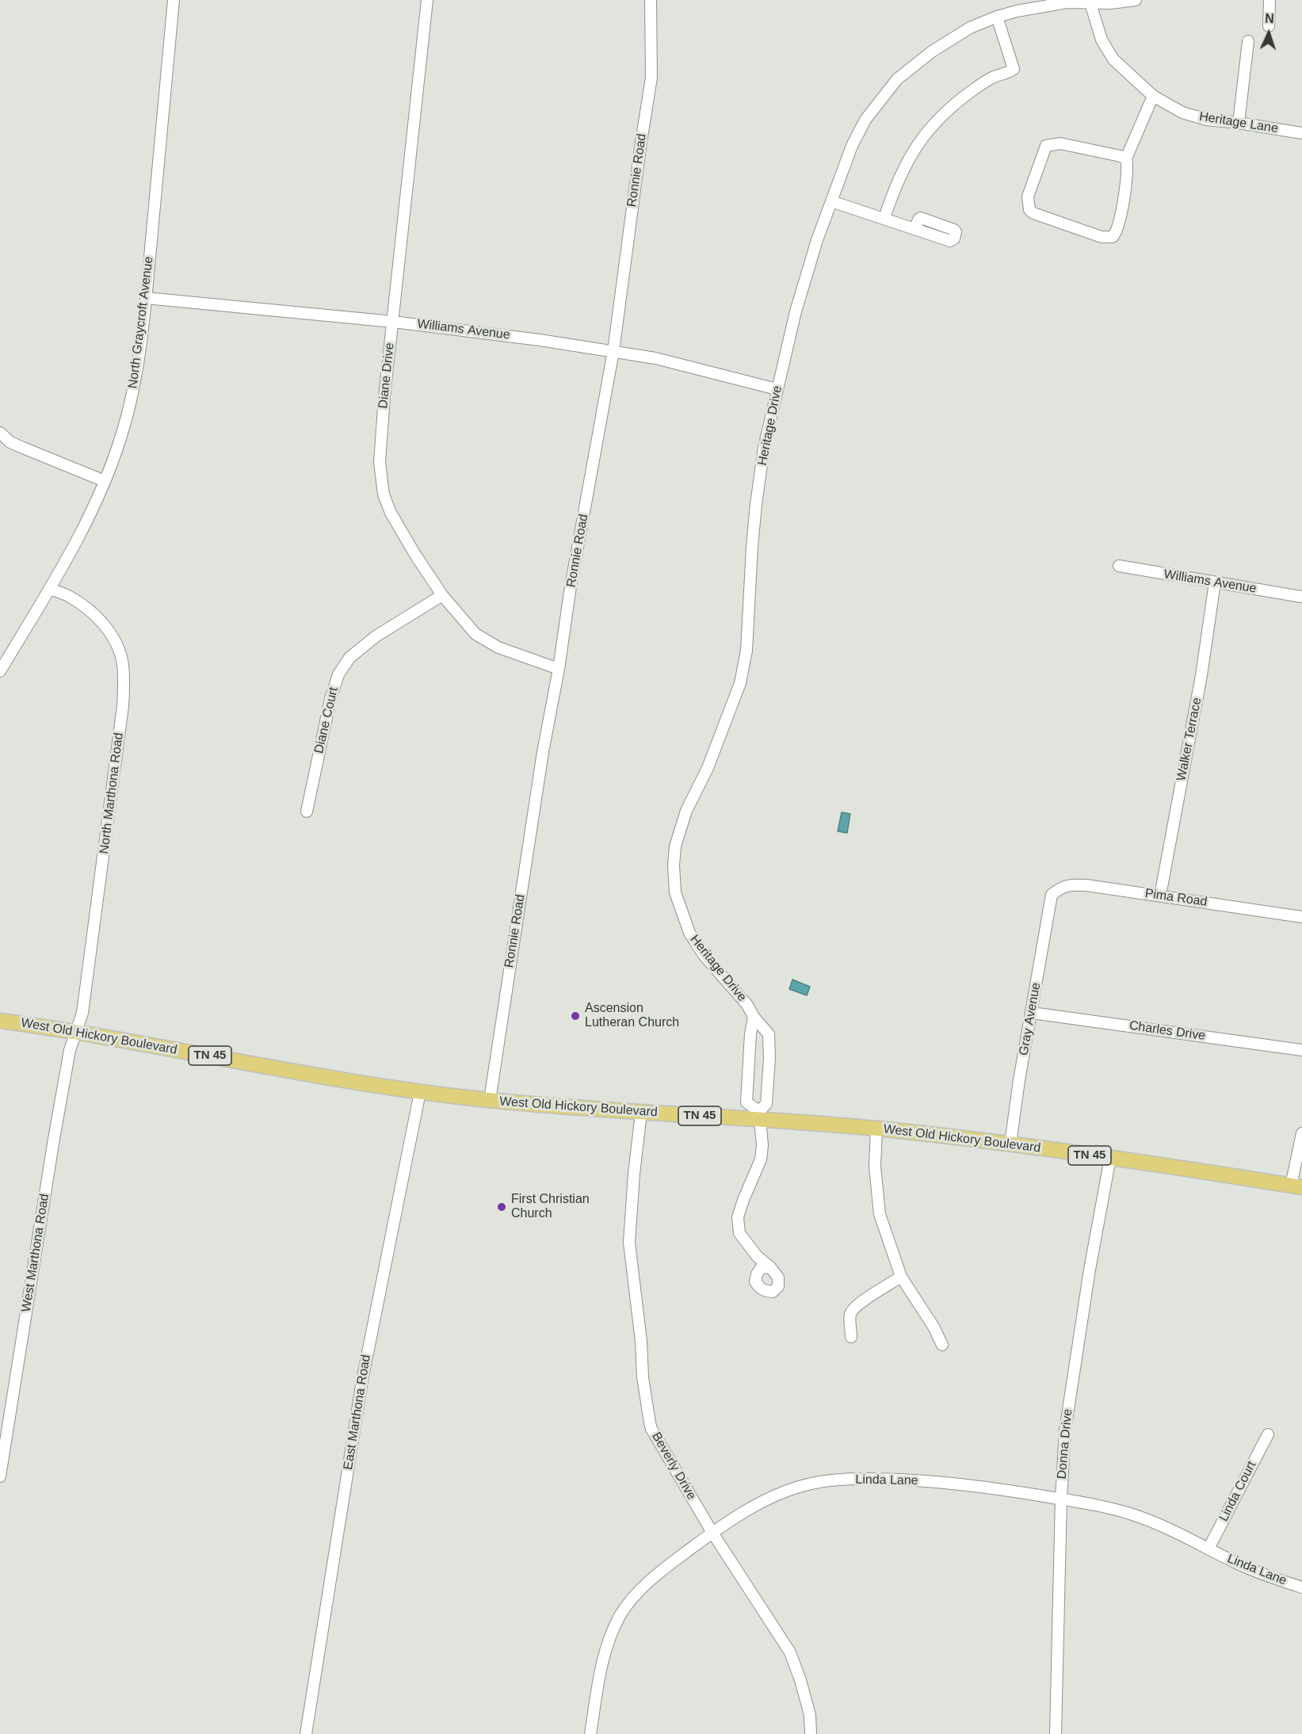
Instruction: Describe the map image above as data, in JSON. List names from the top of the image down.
{
  "streets": {
    "main road": ["West Old Hickory Boulevard", "TN 45"],
    "street": [
      "Heritage Lane",
      "Ronnie Road",
      "North Graycroft Avenue",
      "Williams Avenue",
      "Diane Drive",
      "Heritage Drive",
      "Diane Court",
      "Walker Terrace",
      "North Marthona Road",
      "Pima Road",
      "Gray Avenue",
      "Charles Drive",
      "West Marthona Road",
      "East Marthona Road",
      "Donna Drive",
      "Beverly Drive",
      "Linda Lane",
      "Linda Court"
    ]
  },
  "crossings": [
    ["Heritage Lane", "Heritage Drive"],
    ["Ronnie Road", "Williams Avenue"],
    ["Ronnie Road", "Diane Drive"],
    ["Ronnie Road", "West Old Hickory Boulevard"],
    ["North Graycroft Avenue", "Williams Avenue"],
    ["North Graycroft Avenue", "North Marthona Road"],
    ["Williams Avenue", "Diane Drive"],
    ["Williams Avenue", "Heritage Drive"],
    ["Williams Avenue", "Walker Terrace"],
    ["Diane Drive", "Diane Court"],
    ["Heritage Drive", "West Old Hickory Boulevard"],
    ["Walker Terrace", "Pima Road"],
    ["North Marthona Road", "West Old Hickory Boulevard"],
    ["North Marthona Road", "West Marthona Road"],
    ["Pima Road", "Gray Avenue"],
    ["Gray Avenue", "Charles Drive"],
    ["Gray Avenue", "West Old Hickory Boulevard"],
    ["West Old Hickory Boulevard", "West Marthona Road"],
    ["West Old Hickory Boulevard", "East Marthona Road"],
    ["West Old Hickory Boulevard", "Donna Drive"],
    ["West Old Hickory Boulevard", "Beverly Drive"],
    ["Donna Drive", "Linda Lane"],
    ["Beverly Drive", "Linda Lane"],
    ["Linda Lane", "Linda Court"]
  ],
  "places": ["Ascension Lutheran Church", "First Christian Church"],
  "north": "top"
}
